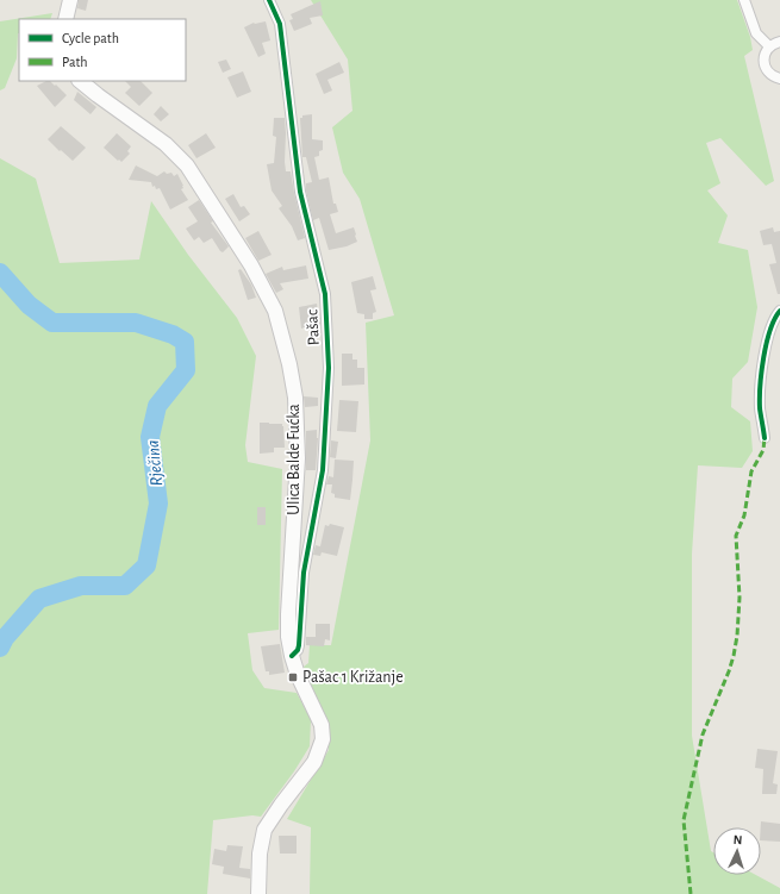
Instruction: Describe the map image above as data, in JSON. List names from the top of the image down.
{
  "streets": {
    "main road": ["Ulica Balde Fućka"],
    "street": ["Pašac"]
  },
  "crossings": [
    ["Pašac", "Ulica Balde Fućka"]
  ],
  "water": ["Rječina"],
  "places": {
    "transit": ["Pašac 1 Križanje"]
  },
  "legend": ["Cycle path", "Path"],
  "north": "top"
}
